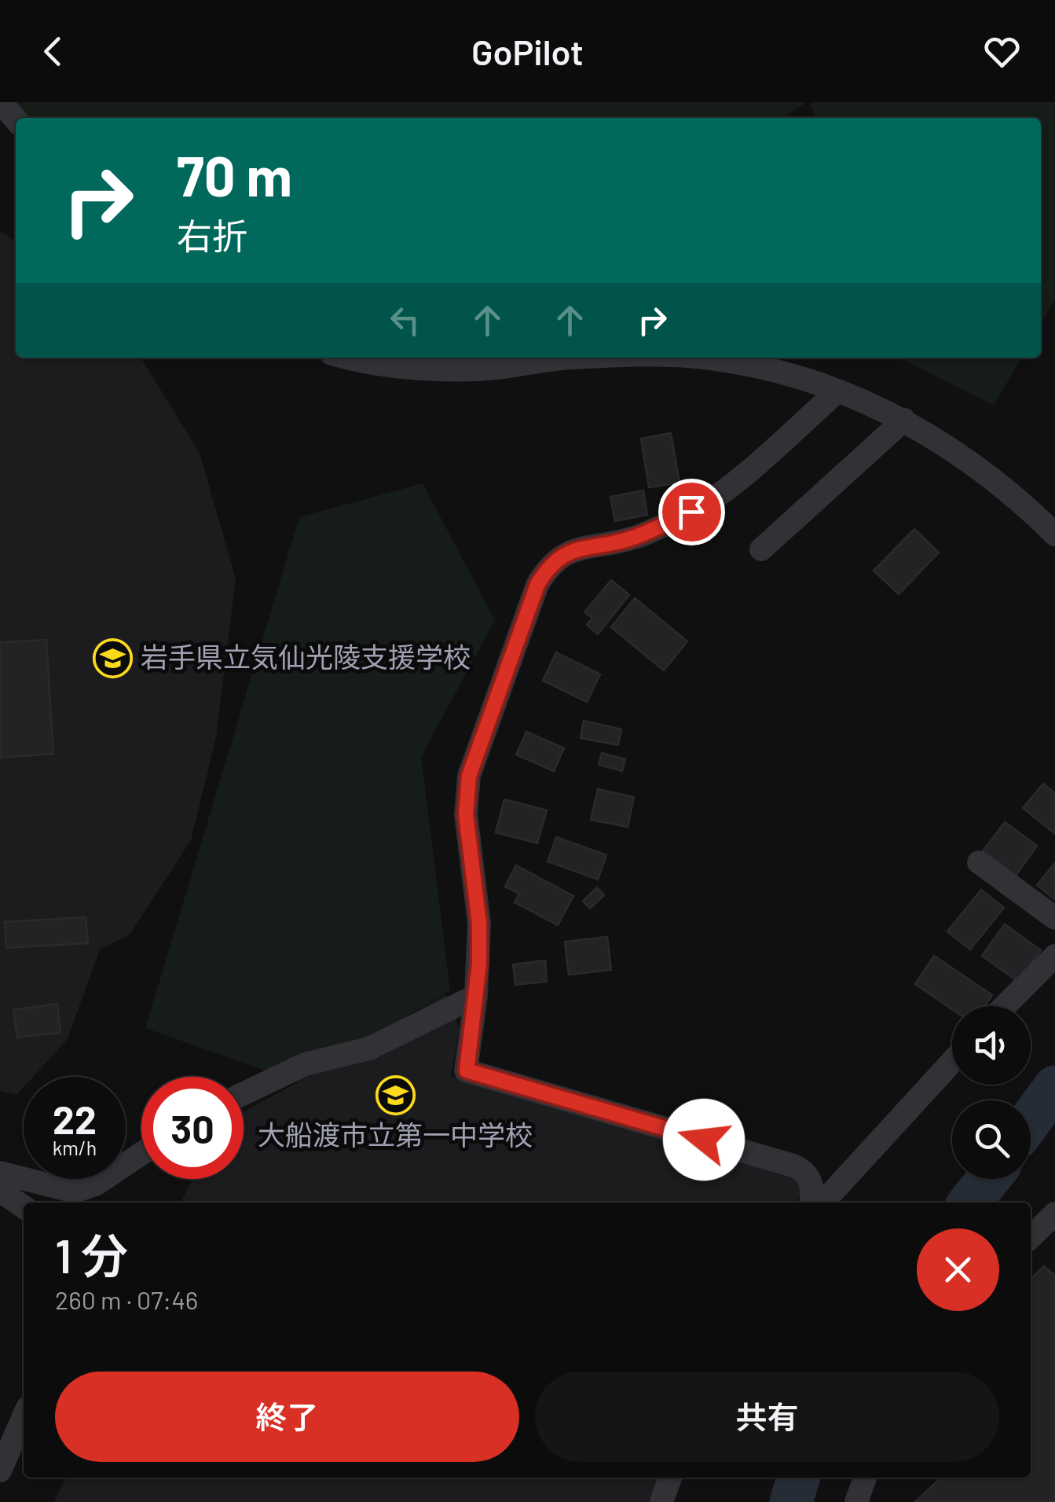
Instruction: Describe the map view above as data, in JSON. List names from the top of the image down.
{
  "places": {
    "school or university": ["岩手県立気仙光陵支援学校", "大船渡市立第一中学校"]
  },
  "page": {
    "header": "GoPilot",
    "turn": ["70 m", "右折"],
    "speed": "22 km/h",
    "limit": "30",
    "heading": ["1 分", "260 m · 07:46"],
    "buttons": ["終了", "共有"]
  }
}
